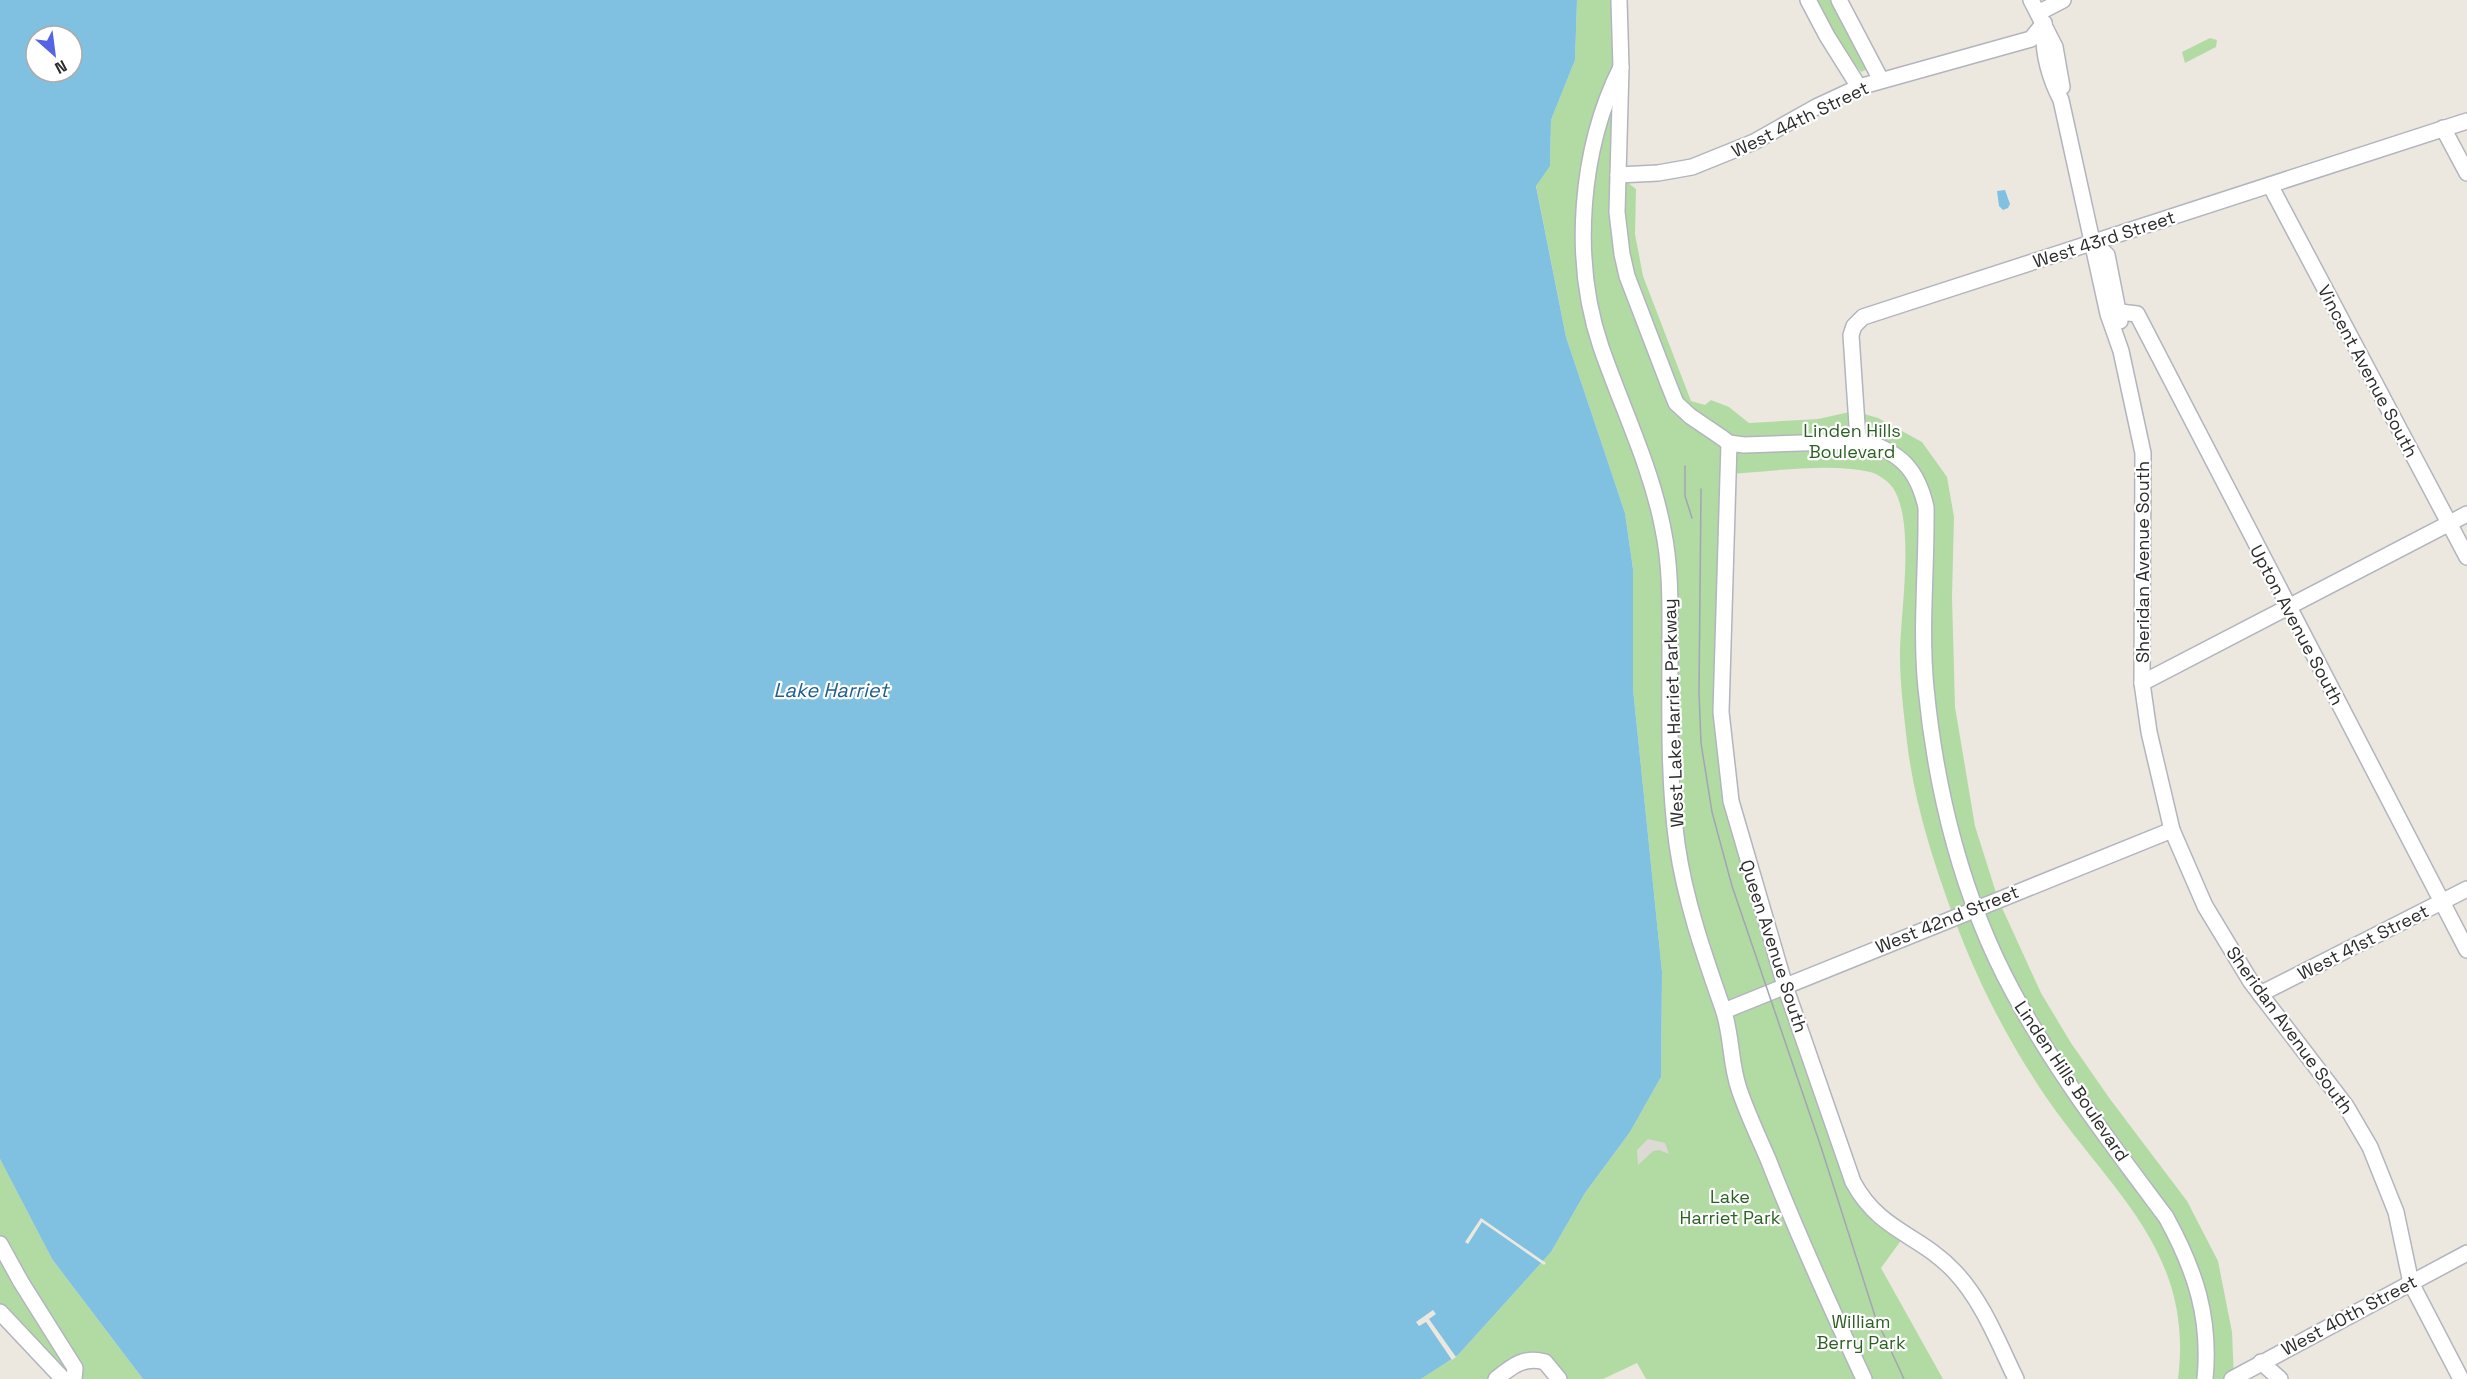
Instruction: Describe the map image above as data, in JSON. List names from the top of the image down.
{
  "streets": {
    "street": [
      "West 44th Street",
      "West 43rd Street",
      "Vincent Avenue South",
      "Sheridan Avenue South",
      "Upton Avenue South",
      "West Lake Harriet Parkway",
      "West 42nd Street",
      "West 41st Street",
      "Queen Avenue South",
      "Linden Hills Boulevard",
      "West 40th Street"
    ]
  },
  "crossings": [
    ["West 44th Street", "West Lake Harriet Parkway"],
    ["West 43rd Street", "Vincent Avenue South"],
    ["West 43rd Street", "Sheridan Avenue South"],
    ["West 43rd Street", "Linden Hills Boulevard"],
    ["Sheridan Avenue South", "Upton Avenue South"],
    ["Sheridan Avenue South", "West 42nd Street"],
    ["Sheridan Avenue South", "West 41st Street"],
    ["Sheridan Avenue South", "West 40th Street"],
    ["Upton Avenue South", "West 41st Street"],
    ["West Lake Harriet Parkway", "West 42nd Street"],
    ["West Lake Harriet Parkway", "Queen Avenue South"],
    ["West Lake Harriet Parkway", "Linden Hills Boulevard"],
    ["West 42nd Street", "Queen Avenue South"],
    ["West 42nd Street", "Linden Hills Boulevard"],
    ["Queen Avenue South", "Linden Hills Boulevard"]
  ],
  "water": ["Lake Harriet"],
  "parks": ["Linden Hills Boulevard", "Lake Harriet Park", "William Berry Park"],
  "north": "bottom right"
}
